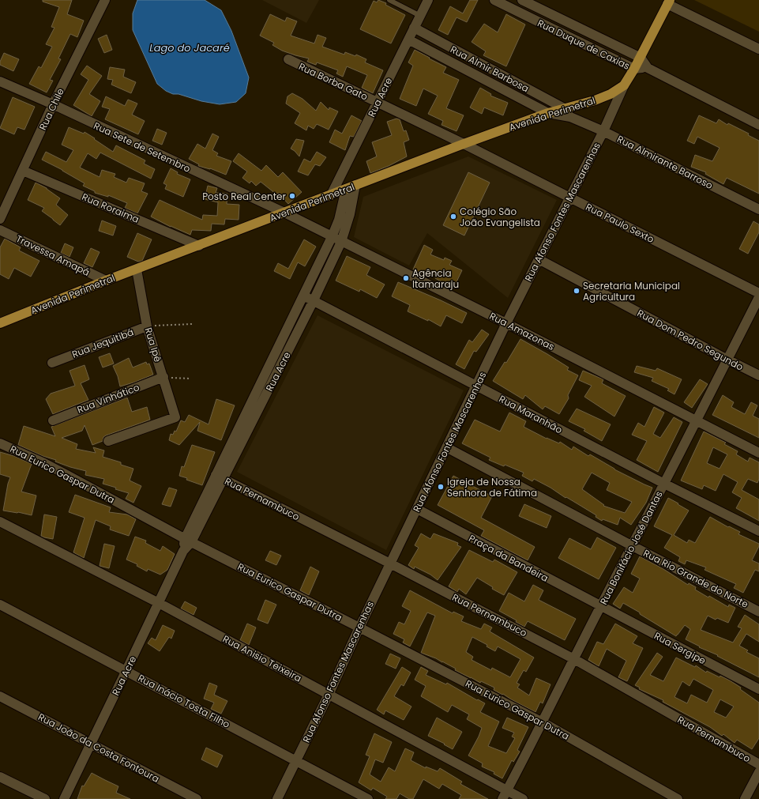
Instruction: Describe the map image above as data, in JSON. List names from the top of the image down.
{
  "streets": {
    "main road": ["Avenida Perimetral"],
    "street": [
      "Rua Duque de Caxias",
      "Rua Almir Barbosa",
      "Rua Borba Gato",
      "Rua Acre",
      "Rua Chile",
      "Rua Sete de Setembro",
      "Rua Almirante Barroso",
      "Rua Roraima",
      "Rua Afonso Fontes Mascarenhas",
      "Rua Paulo Sexto",
      "Travessa Amapá",
      "Rua Amazonas",
      "Rua Dom Pedro Segundo",
      "Rua Jequitibá",
      "Rua Ipê",
      "Rua Vinhático",
      "Rua Maranhão",
      "Rua Eurico Gaspar Dutra",
      "Rua Pernambuco",
      "Rua Bonifácio José Dantas",
      "Praça da Bandeira",
      "Rua Rio Grande do Norte",
      "Rua Sergipe",
      "Rua Anisio Teixeira",
      "Rua Inácio Tosta Filho",
      "Rua João da Costa Fontoura"
    ]
  },
  "crossings": [
    ["Rua Almir Barbosa", "Rua Acre"],
    ["Rua Almir Barbosa", "Avenida Perimetral"],
    ["Rua Almir Barbosa", "Rua Almirante Barroso"],
    ["Rua Borba Gato", "Rua Acre"],
    ["Rua Borba Gato", "Avenida Perimetral"],
    ["Rua Borba Gato", "Rua Paulo Sexto"],
    ["Rua Acre", "Avenida Perimetral"],
    ["Rua Acre", "Rua Amazonas"],
    ["Rua Acre", "Rua Maranhão"],
    ["Rua Acre", "Rua Eurico Gaspar Dutra"],
    ["Rua Acre", "Rua Pernambuco"],
    ["Rua Acre", "Rua Anisio Teixeira"],
    ["Rua Acre", "Rua Inácio Tosta Filho"],
    ["Rua Acre", "Rua João da Costa Fontoura"],
    ["Rua Chile", "Rua Sete de Setembro"],
    ["Rua Chile", "Rua Roraima"],
    ["Avenida Perimetral", "Rua Sete de Setembro"],
    ["Avenida Perimetral", "Rua Almirante Barroso"],
    ["Avenida Perimetral", "Rua Roraima"],
    ["Avenida Perimetral", "Rua Afonso Fontes Mascarenhas"],
    ["Avenida Perimetral", "Rua Paulo Sexto"],
    ["Avenida Perimetral", "Travessa Amapá"],
    ["Avenida Perimetral", "Rua Amazonas"],
    ["Avenida Perimetral", "Rua Ipê"],
    ["Rua Sete de Setembro", "Rua Amazonas"],
    ["Rua Almirante Barroso", "Rua Afonso Fontes Mascarenhas"],
    ["Rua Afonso Fontes Mascarenhas", "Rua Paulo Sexto"],
    ["Rua Afonso Fontes Mascarenhas", "Rua Amazonas"],
    ["Rua Afonso Fontes Mascarenhas", "Rua Dom Pedro Segundo"],
    ["Rua Afonso Fontes Mascarenhas", "Rua Maranhão"],
    ["Rua Afonso Fontes Mascarenhas", "Rua Eurico Gaspar Dutra"],
    ["Rua Afonso Fontes Mascarenhas", "Rua Pernambuco"],
    ["Rua Afonso Fontes Mascarenhas", "Praça da Bandeira"],
    ["Rua Afonso Fontes Mascarenhas", "Rua Anisio Teixeira"],
    ["Rua Afonso Fontes Mascarenhas", "Rua Inácio Tosta Filho"],
    ["Rua Amazonas", "Rua Bonifácio José Dantas"],
    ["Rua Dom Pedro Segundo", "Rua Bonifácio José Dantas"],
    ["Rua Jequitibá", "Rua Ipê"],
    ["Rua Ipê", "Rua Vinhático"],
    ["Rua Maranhão", "Rua Bonifácio José Dantas"],
    ["Rua Eurico Gaspar Dutra", "Rua Bonifácio José Dantas"],
    ["Rua Pernambuco", "Rua Bonifácio José Dantas"],
    ["Rua Bonifácio José Dantas", "Praça da Bandeira"],
    ["Rua Bonifácio José Dantas", "Rua Rio Grande do Norte"],
    ["Rua Bonifácio José Dantas", "Rua Sergipe"],
    ["Rua Bonifácio José Dantas", "Rua Anisio Teixeira"],
    ["Praça da Bandeira", "Rua Sergipe"]
  ],
  "water": ["Lago do Jacaré"],
  "places": [
    "Posto Real Center",
    "Colégio São João Evangelista",
    "Agência Itamaraju",
    "Secretaria Municipal Agricultura",
    "Igreja de Nossa Senhora de Fátima"
  ]
}
